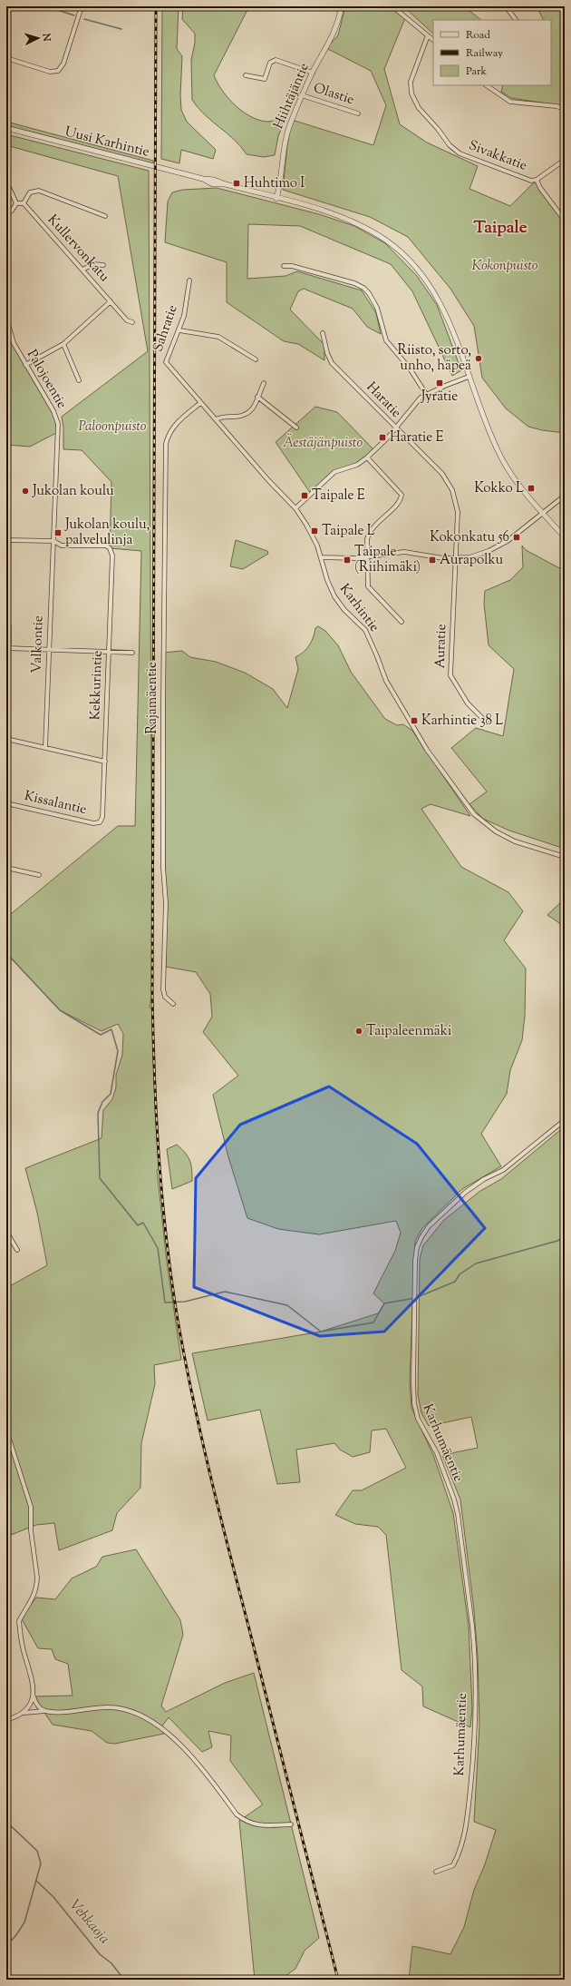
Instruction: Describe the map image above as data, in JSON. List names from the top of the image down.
{
  "streets": {
    "street": [
      "Olastie",
      "Hiihtäjäntie",
      "Uusi Karhintie",
      "Sivakkatie",
      "Kullervonkatu",
      "Sahratie",
      "Palojoentie",
      "Haratie",
      "Karhintie",
      "Valkontie",
      "Auratie",
      "Kekkurintie",
      "Rajamäentie",
      "Kissalantie",
      "Karhumäentie"
    ]
  },
  "crossings": [
    ["Olastie", "Hiihtäjäntie"],
    ["Hiihtäjäntie", "Uusi Karhintie"],
    ["Sahratie", "Karhintie"],
    ["Palojoentie", "Valkontie"],
    ["Palojoentie", "Kekkurintie"],
    ["Haratie", "Auratie"],
    ["Karhintie", "Rajamäentie"],
    ["Valkontie", "Kekkurintie"],
    ["Kekkurintie", "Kissalantie"]
  ],
  "districts": ["Taipale"],
  "water": ["Vehkaoja"],
  "parks": ["Kokonpuisto", "Paloonpuisto", "Äestäjänpuisto"],
  "places": {
    "transit": [
      "Huhtimo I",
      "Jyrätie",
      "Haratie E",
      "Kokko L",
      "Taipale E",
      "Taipale L",
      "Jukolan koulu, palvelulinja",
      "Kokonkatu 56",
      "Taipale (Riihimäki)",
      "Aurapolku",
      "Karhintie 38 L"
    ],
    "other": ["Riisto, sorto, unho, häpeä", "Jukolan koulu", "Taipaleenmäki"]
  },
  "legend": ["Road", "Railway", "Park"],
  "north": "right"
}
